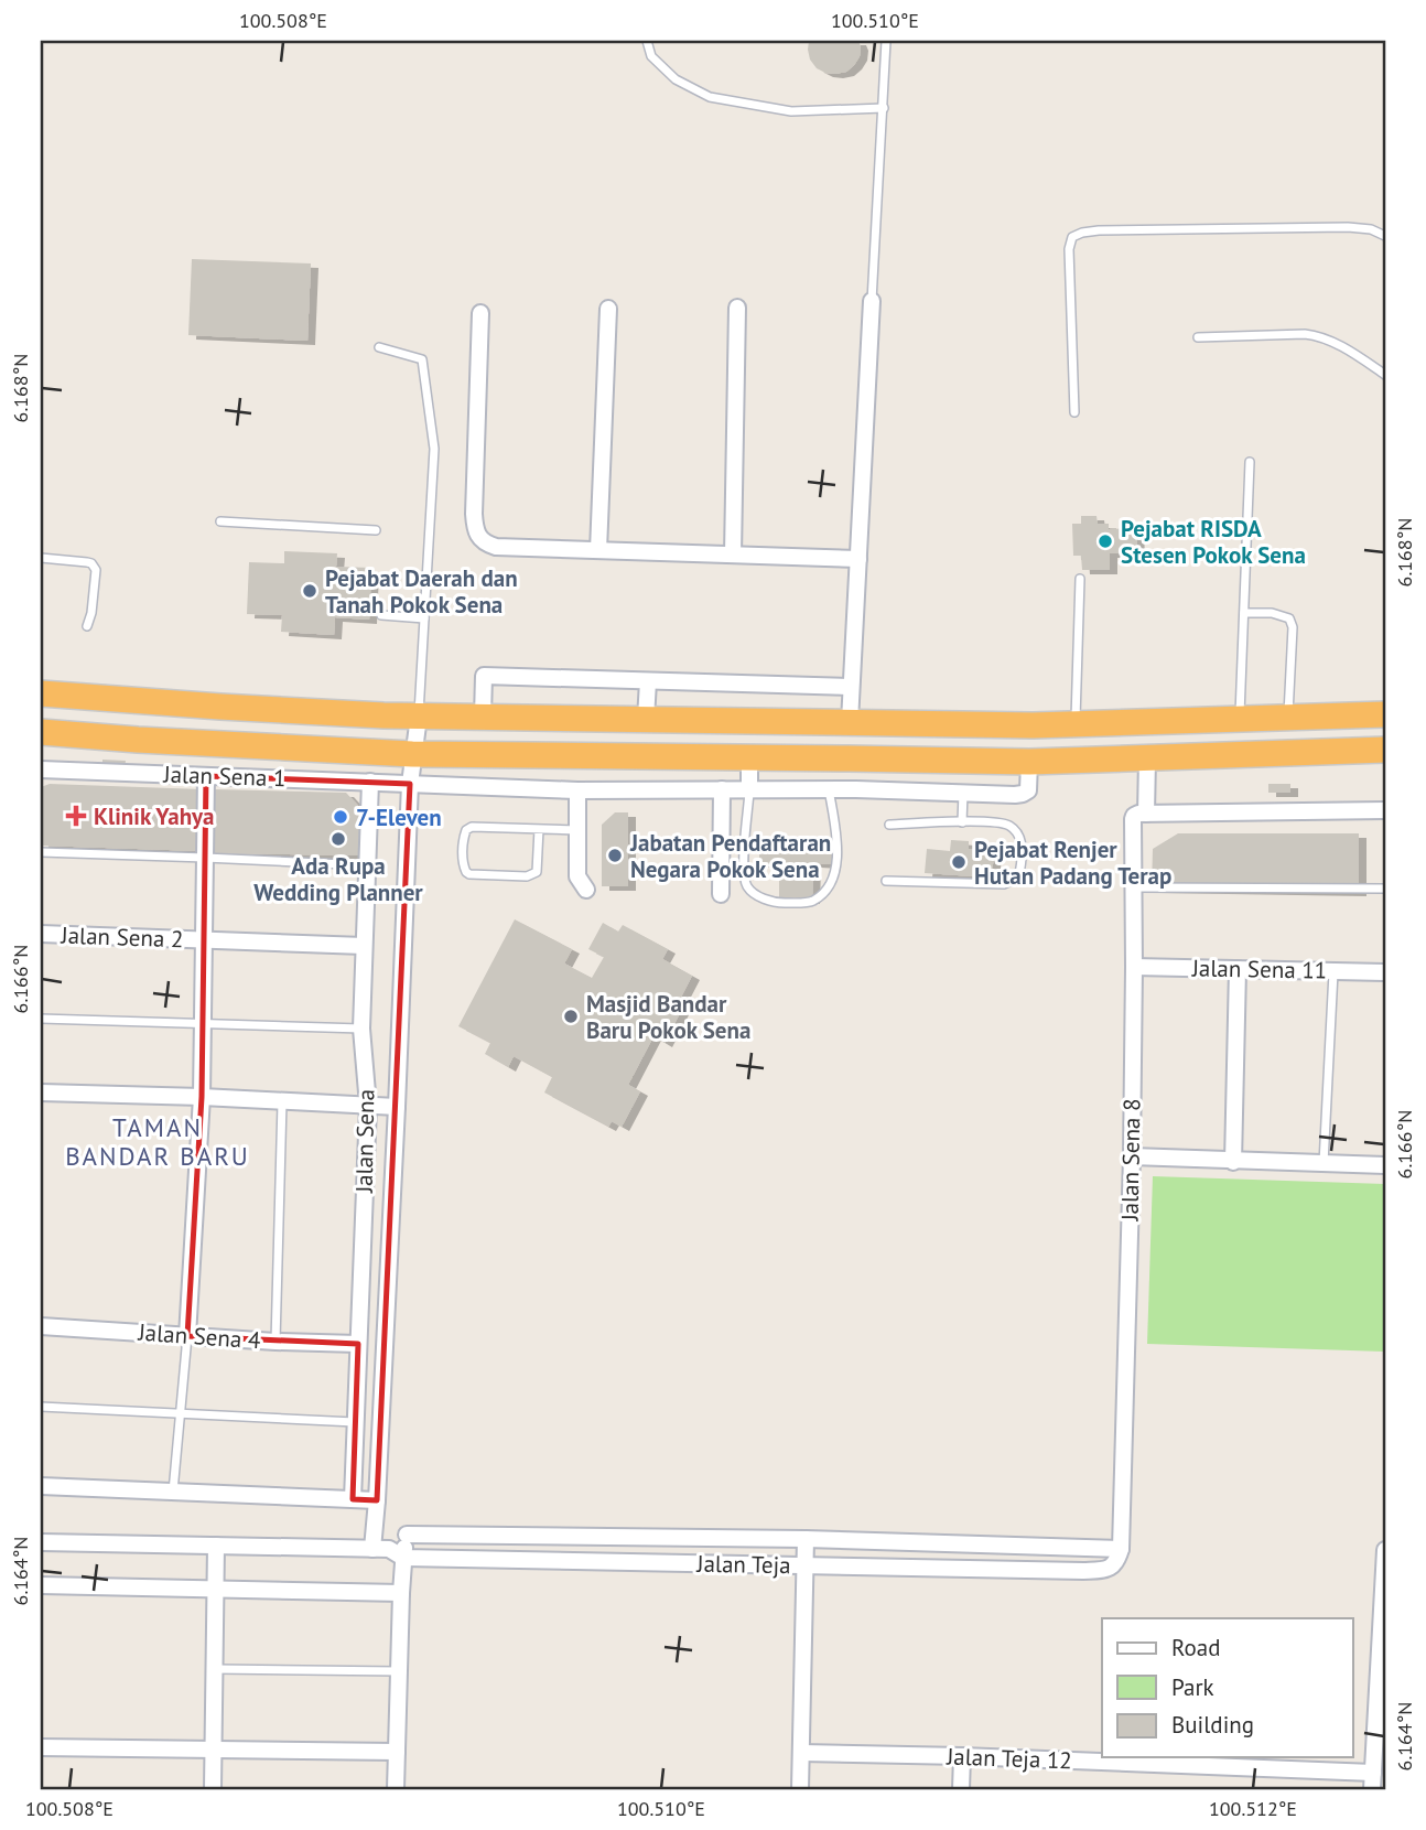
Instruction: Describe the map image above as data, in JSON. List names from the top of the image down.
{
  "streets": {
    "street": [
      "Jalan Sena 1",
      "Jalan Sena 2",
      "Jalan Sena 11",
      "Jalan Sena",
      "Jalan Sena 8",
      "Jalan Sena 4",
      "Jalan Teja",
      "Jalan Teja 12"
    ]
  },
  "crossings": [
    ["Jalan Sena 1", "Jalan Sena 2"],
    ["Jalan Sena 1", "Jalan Sena"],
    ["Jalan Sena 2", "Jalan Sena"],
    ["Jalan Sena 2", "Jalan Sena 4"],
    ["Jalan Sena 11", "Jalan Sena 8"],
    ["Jalan Sena", "Jalan Sena 4"],
    ["Jalan Sena 8", "Jalan Teja"]
  ],
  "districts": ["TAMAN BANDAR BARU"],
  "places": {
    "other": [
      "Pejabat RISDA Stesen Pokok Sena",
      "Pejabat Daerah dan Tanah Pokok Sena",
      "7-Eleven",
      "Ada Rupa Wedding Planner",
      "Jabatan Pendaftaran Negara Pokok Sena",
      "Pejabat Renjer Hutan Padang Terap",
      "Masjid Bandar Baru Pokok Sena"
    ],
    "health": ["Klinik Yahya"]
  },
  "legend": ["Road", "Park", "Building"],
  "coordinates": [
    "100.508°E",
    "100.510°E",
    "6.168°N",
    "6.166°N",
    "6.164°N",
    "100.512°E"
  ]
}
